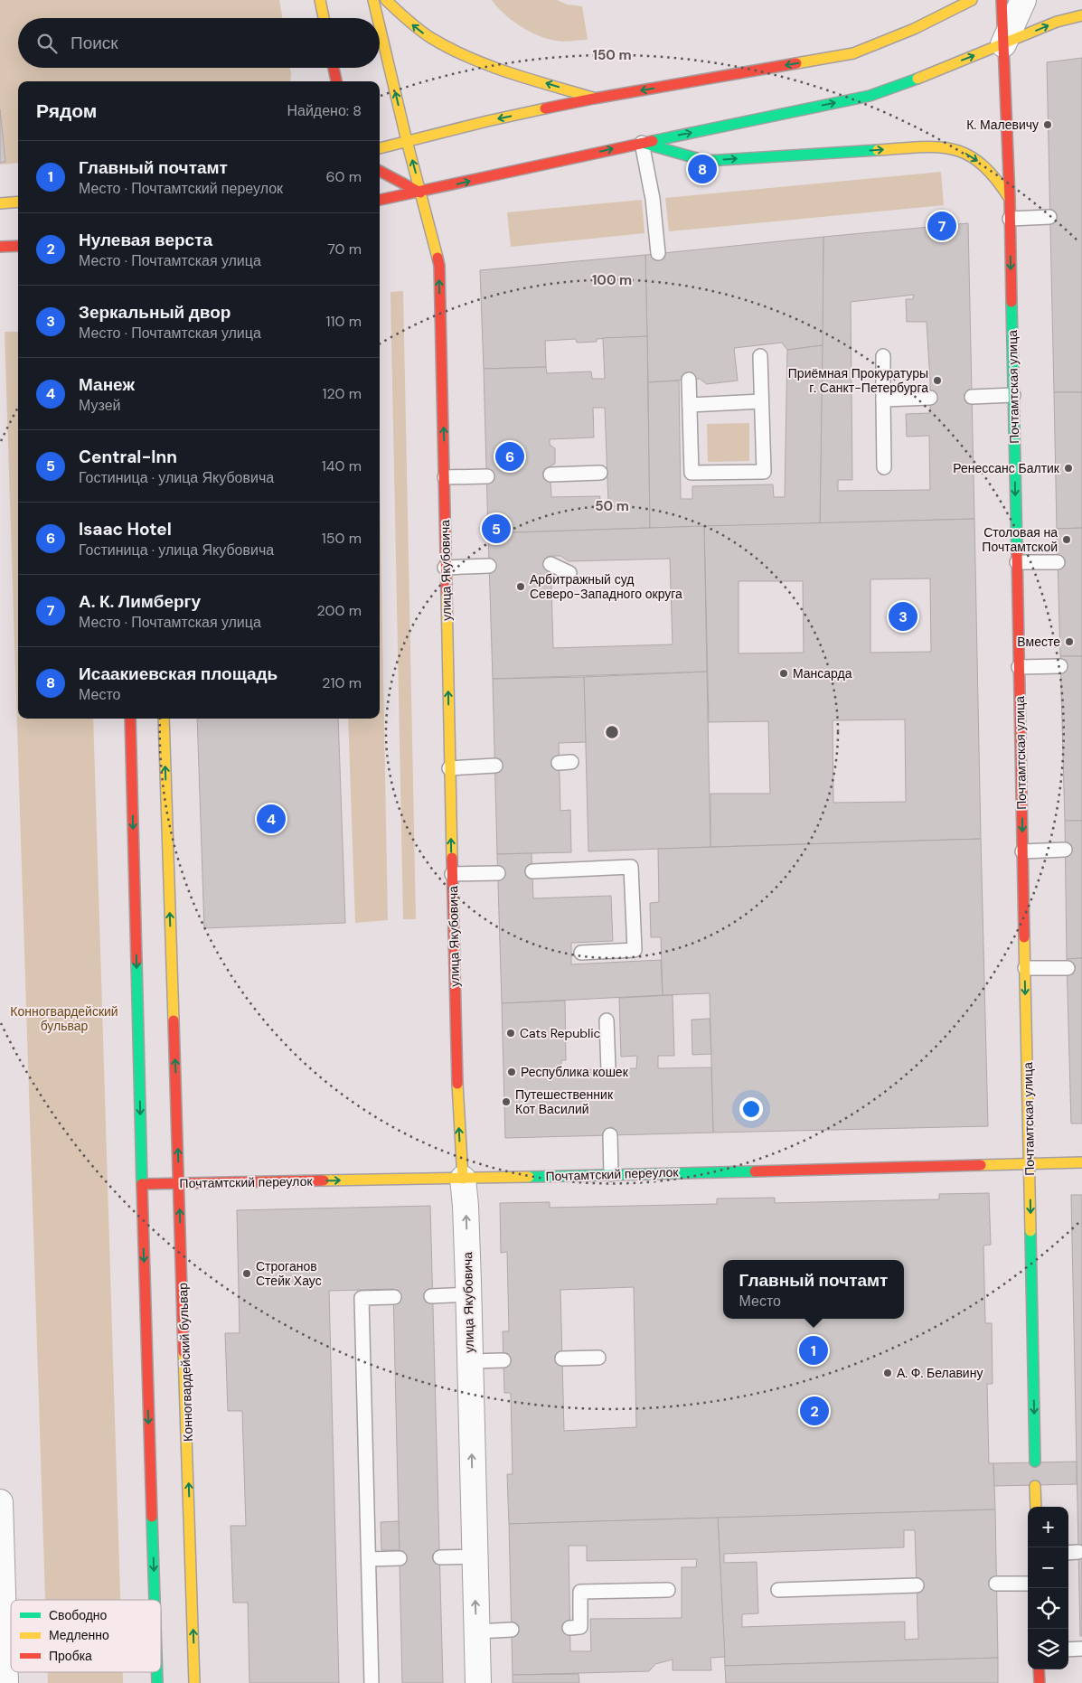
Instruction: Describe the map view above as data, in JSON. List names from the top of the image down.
{
  "streets": {
    "main road": [
      "Почтамтская улица",
      "улица Якубовича",
      "Почтамтский переулок",
      "Конногвардейский бульвар"
    ]
  },
  "crossings": [
    ["Почтамтская улица", "Почтамтский переулок"],
    ["улица Якубовича", "Почтамтский переулок"],
    ["Почтамтский переулок", "Конногвардейский бульвар"]
  ],
  "one_way": ["Почтамтская улица", "улица Якубовича"],
  "parks": ["Конногвардейский бульвар"],
  "places": [
    "К. Малевичу",
    "Приёмная Прокуратуры г. Санкт-Петербурга",
    "Ренессанс Балтик",
    "Столовая на Почтамтской",
    "Арбитражный суд Северо-Западного округа",
    "Вместе",
    "Мансарда",
    "Cats Republic",
    "Республика кошек",
    "Путешественник Кот Василий",
    "Строганов Стейк Хаус",
    "А. Ф. Белавину"
  ],
  "legend": ["Свободно", "Медленно", "Пробка"],
  "page": {
    "search": "Поиск",
    "heading": ["Рядом", "Найдено: 8"],
    "list": [
      {
        "mark": "1",
        "name": "Главный почтамт",
        "note": "Место · Почтамтский переулок",
        "value": "60 m"
      },
      {
        "mark": "2",
        "name": "Нулевая верста",
        "note": "Место · Почтамтская улица",
        "value": "70 m"
      },
      {
        "mark": "3",
        "name": "Зеркальный двор",
        "note": "Место · Почтамтская улица",
        "value": "110 m"
      },
      {
        "mark": "4",
        "name": "Манеж",
        "note": "Музей",
        "value": "120 m"
      },
      {
        "mark": "5",
        "name": "Central-Inn",
        "note": "Гостиница · улица Якубовича",
        "value": "140 m"
      },
      {
        "mark": "6",
        "name": "Isaac Hotel",
        "note": "Гостиница · улица Якубовича",
        "value": "150 m"
      },
      {
        "mark": "7",
        "name": "А. К. Лимбергу",
        "note": "Место · Почтамтская улица",
        "value": "200 m"
      },
      {
        "mark": "8",
        "name": "Исаакиевская площадь",
        "note": "Место",
        "value": "210 m"
      }
    ],
    "pins": [
      "8",
      "7",
      "6",
      "5",
      "3",
      "4",
      "1",
      "2"
    ],
    "popup": ["Главный почтамт", "Место"],
    "map_buttons": ["+", "−"]
  },
  "rings": ["150 m", "100 m", "50 m"]
}
